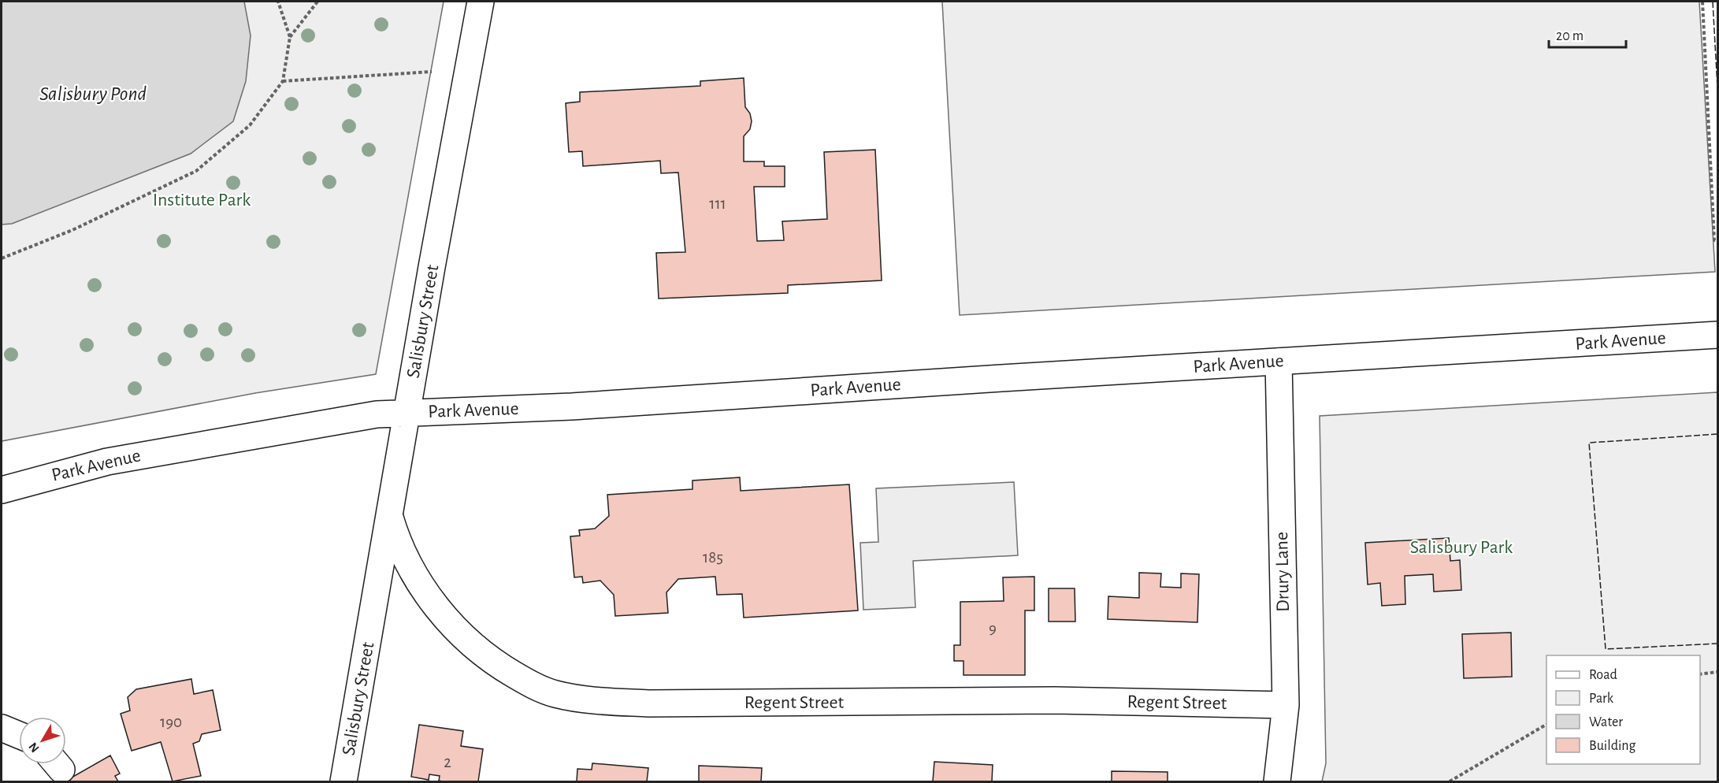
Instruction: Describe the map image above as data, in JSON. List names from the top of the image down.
{
  "streets": {
    "main road": [
      "Salisbury Street",
      "Park Avenue",
      "Drury Lane",
      "Regent Street"
    ]
  },
  "crossings": [
    ["Salisbury Street", "Park Avenue"],
    ["Salisbury Street", "Regent Street"],
    ["Park Avenue", "Drury Lane"],
    ["Drury Lane", "Regent Street"]
  ],
  "water": ["Salisbury Pond"],
  "parks": ["Institute Park", "Salisbury Park"],
  "house_numbers": [
    "111",
    "185",
    "9",
    "190",
    "2"
  ],
  "legend": [
    "Road",
    "Park",
    "Water",
    "Building"
  ],
  "scale_bar": "20 m",
  "north": "bottom left"
}
